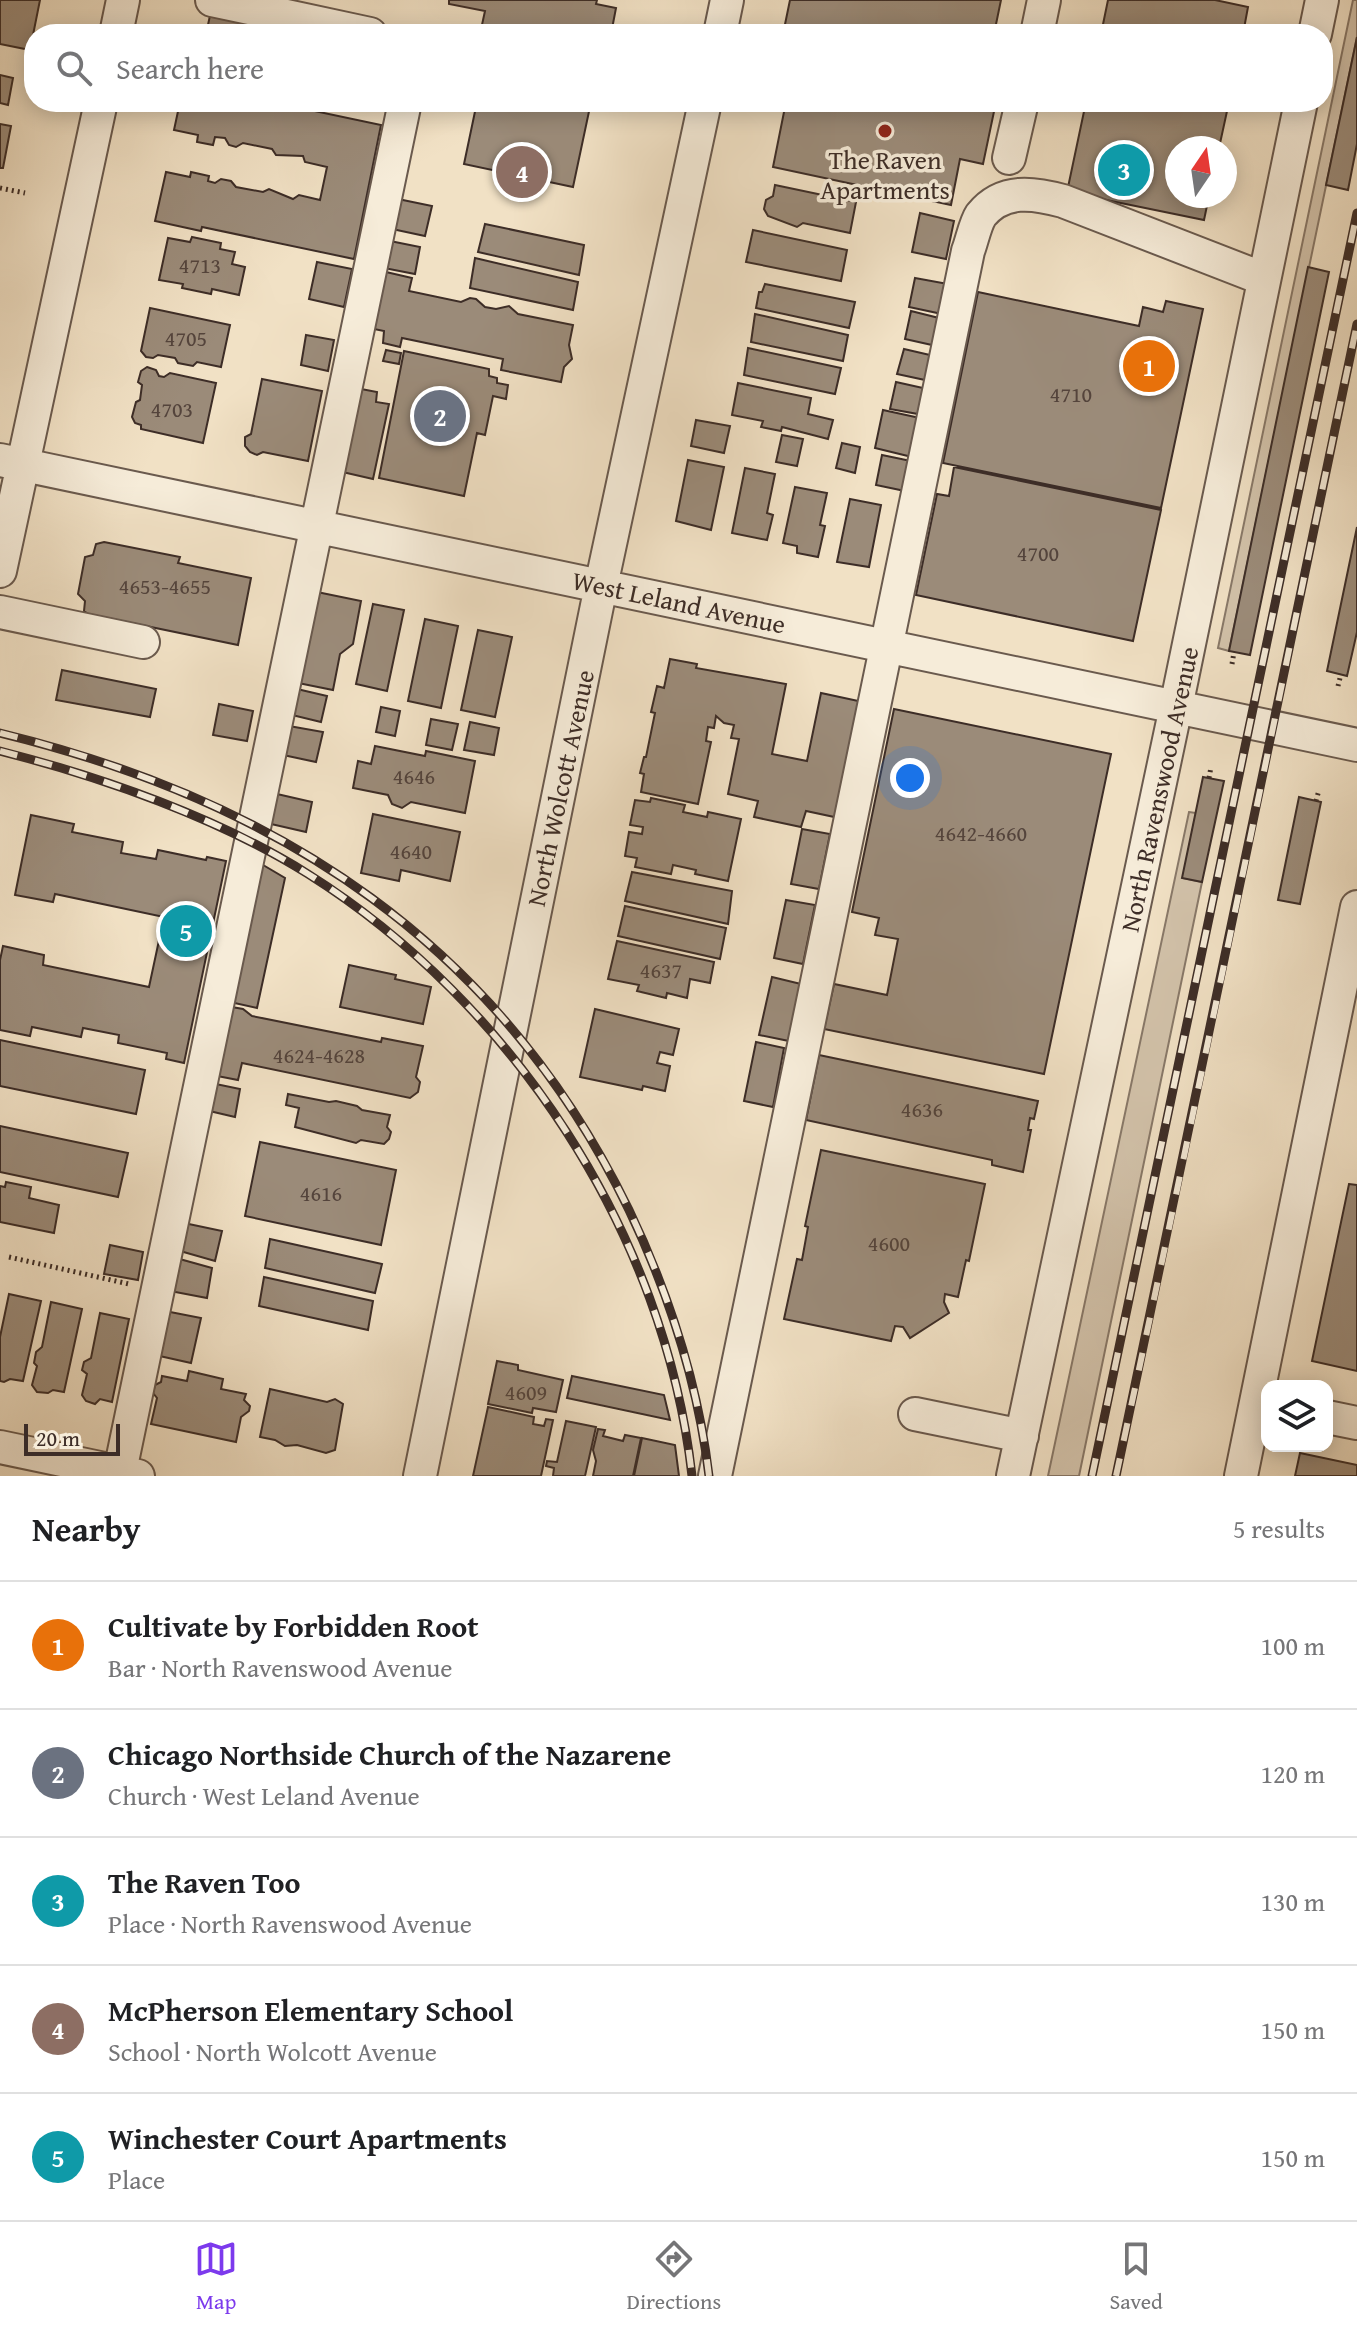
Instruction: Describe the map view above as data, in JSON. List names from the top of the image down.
{
  "streets": {
    "street": ["West Leland Avenue", "North Wolcott Avenue", "North Ravenswood Avenue"]
  },
  "crossings": [
    ["West Leland Avenue", "North Wolcott Avenue"],
    ["West Leland Avenue", "North Ravenswood Avenue"]
  ],
  "places": ["The Raven Apartments"],
  "house_numbers": [
    "4713",
    "4705",
    "4710",
    "4703",
    "4700",
    "4653-4655",
    "4646",
    "4642-4660",
    "4640",
    "4637",
    "4624-4628",
    "4636",
    "4616",
    "4600",
    "4609"
  ],
  "scale_bar": "20 m",
  "north": "top",
  "page": {
    "search": "Search here",
    "pins": [
      "3",
      "4",
      "1",
      "2",
      "5"
    ],
    "scale": "20 m",
    "heading": ["Nearby", "5 results"],
    "list": [
      {
        "mark": "1",
        "name": "Cultivate by Forbidden Root",
        "note": "Bar · North Ravenswood Avenue",
        "value": "100 m"
      },
      {
        "mark": "2",
        "name": "Chicago Northside Church of the Nazarene",
        "note": "Church · West Leland Avenue",
        "value": "120 m"
      },
      {
        "mark": "3",
        "name": "The Raven Too",
        "note": "Place · North Ravenswood Avenue",
        "value": "130 m"
      },
      {
        "mark": "4",
        "name": "McPherson Elementary School",
        "note": "School · North Wolcott Avenue",
        "value": "150 m"
      },
      {
        "mark": "5",
        "name": "Winchester Court Apartments",
        "note": "Place",
        "value": "150 m"
      }
    ],
    "nav": ["Map", "Directions", "Saved"]
  }
}
